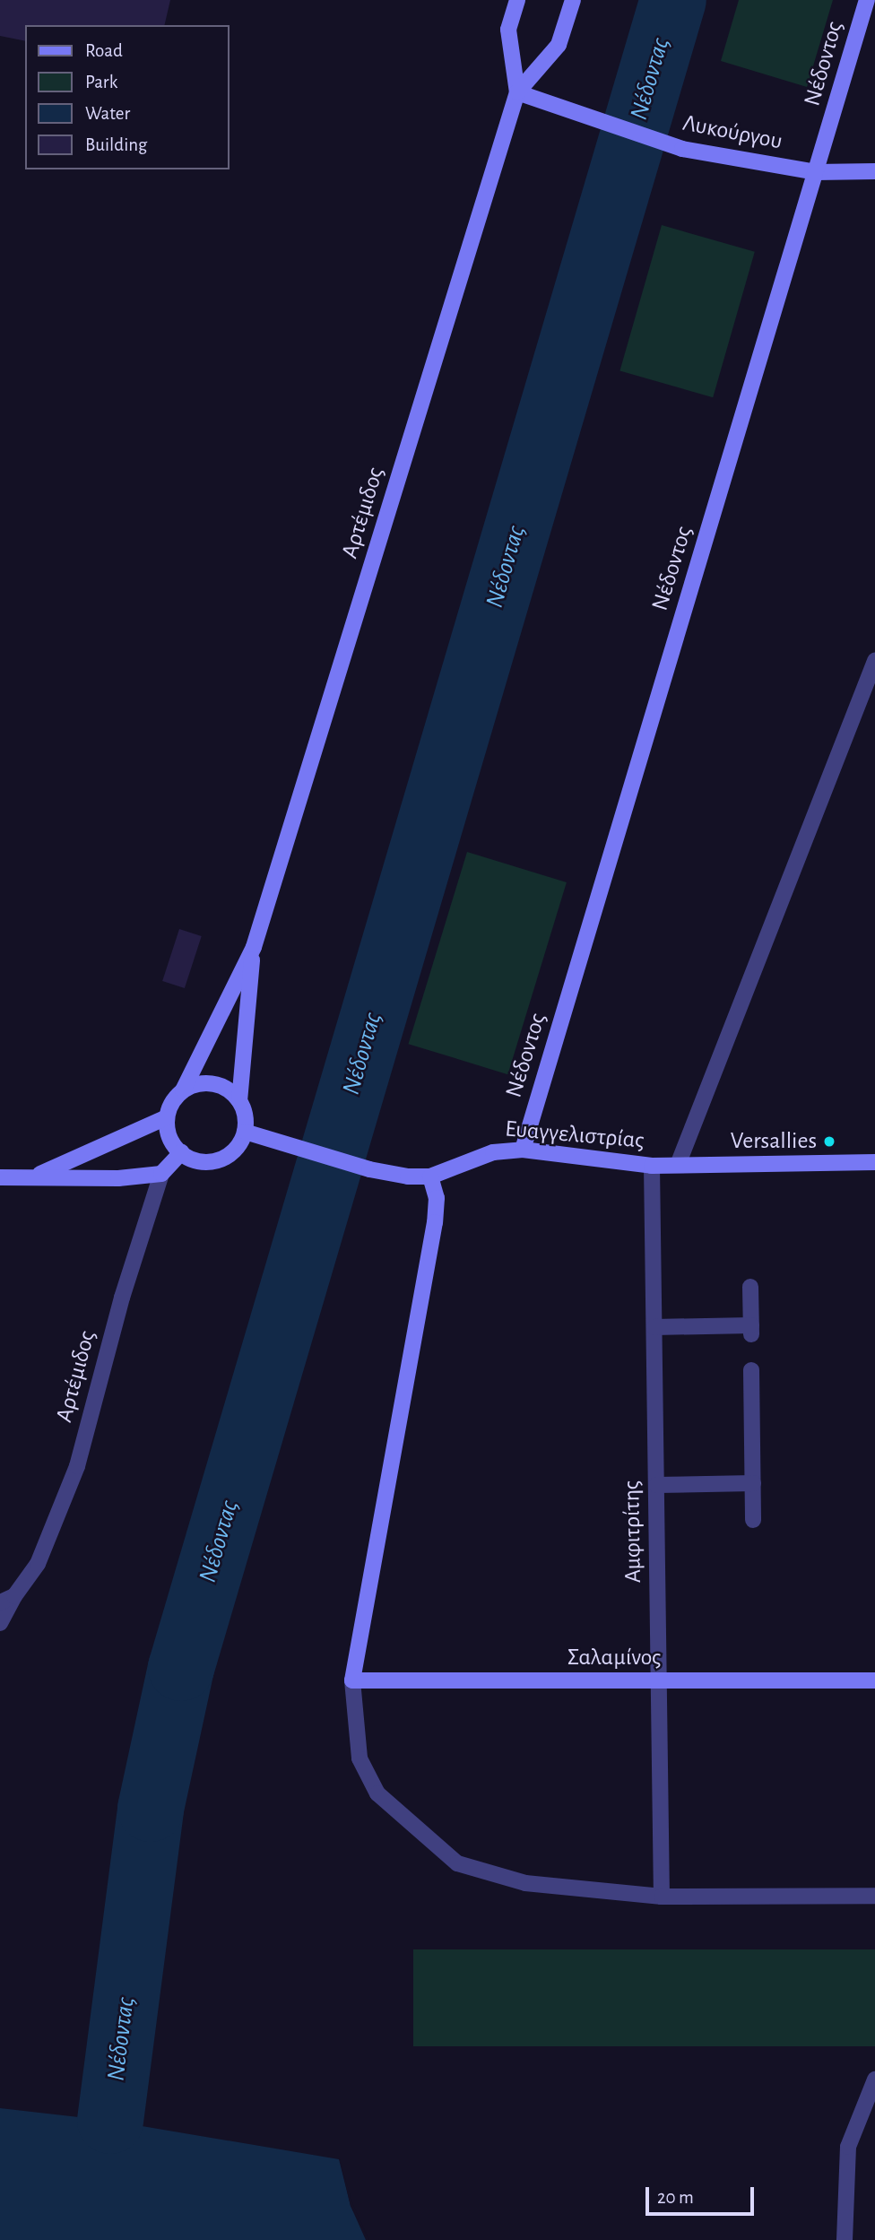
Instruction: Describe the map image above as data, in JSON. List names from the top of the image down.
{
  "streets": {
    "street": [
      "Νέδοντος",
      "Λυκούργου",
      "Αρτέμιδος",
      "Ευαγγελιστρίας",
      "Αμφιτρίτης",
      "Σαλαμίνος"
    ]
  },
  "crossings": [
    ["Νέδοντος", "Λυκούργου"],
    ["Νέδοντος", "Ευαγγελιστρίας"],
    ["Λυκούργου", "Αρτέμιδος"],
    ["Αρτέμιδος", "Ευαγγελιστρίας"],
    ["Ευαγγελιστρίας", "Αμφιτρίτης"],
    ["Αμφιτρίτης", "Σαλαμίνος"]
  ],
  "water": ["Νέδoντας"],
  "places": ["Versallies"],
  "legend": [
    "Road",
    "Park",
    "Water",
    "Building"
  ],
  "scale_bar": "20 m"
}
